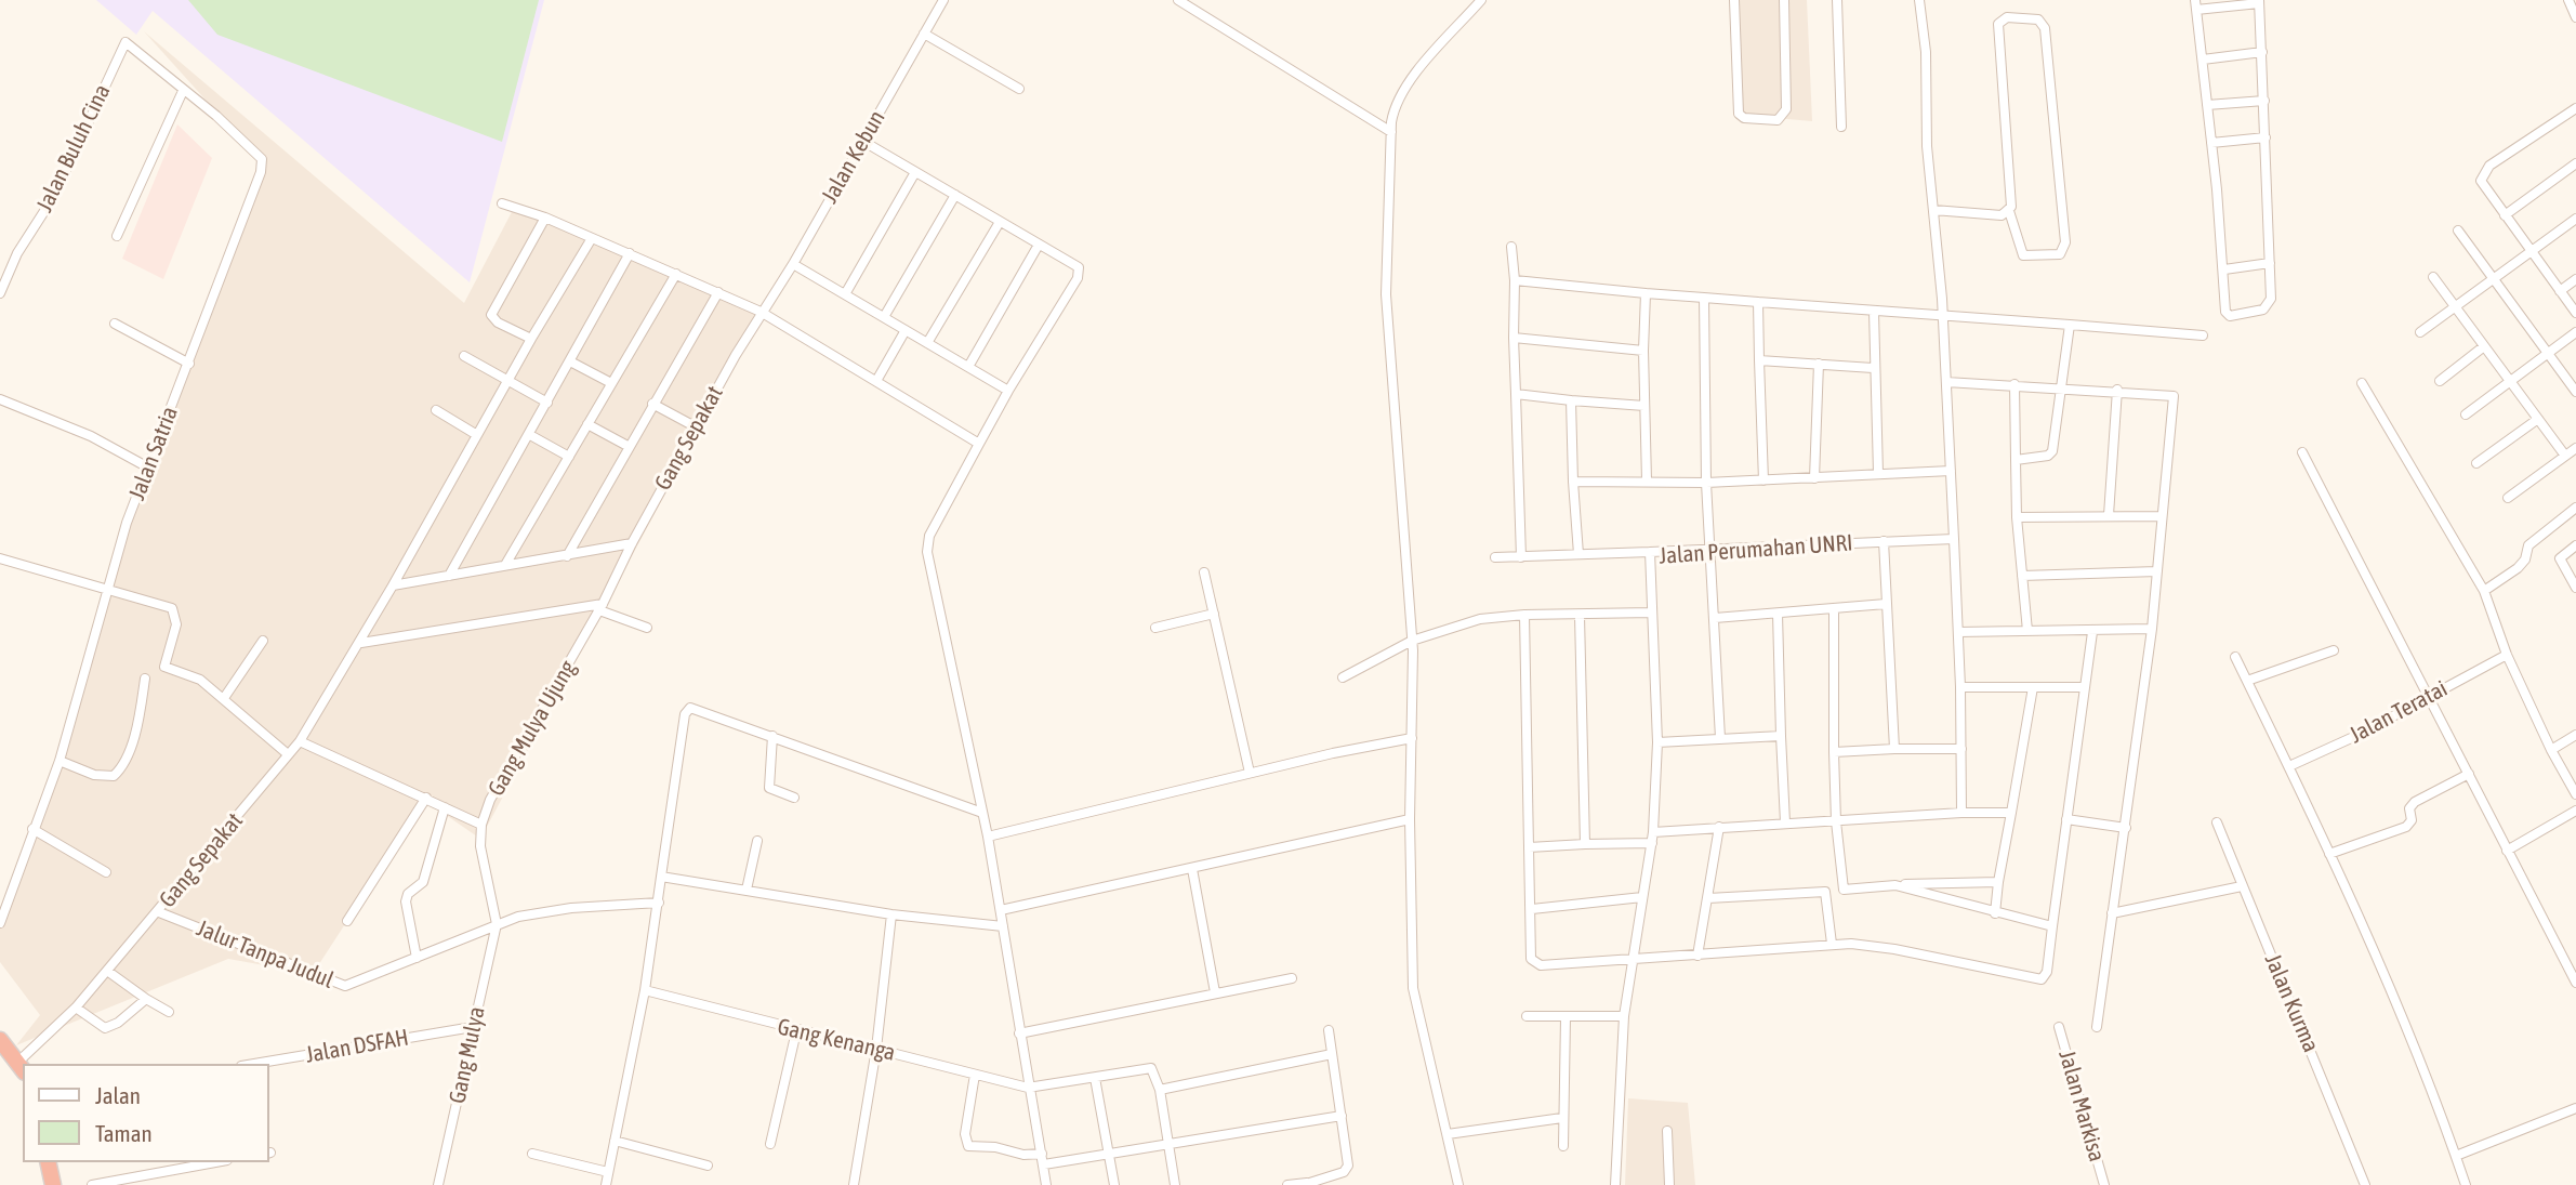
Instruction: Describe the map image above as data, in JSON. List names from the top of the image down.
{
  "streets": {
    "street": [
      "Jalan Buluh Cina",
      "Jalan Kebun",
      "Gang Sepakat",
      "Jalan Satria",
      "Jalan Perumahan UNRI",
      "Jalan Teratai",
      "Gang Mulya Ujung",
      "Jalur Tanpa Judul",
      "Jalan Kurma",
      "Gang Kenanga",
      "Jalan DSFAH",
      "Gang Mulya",
      "Jalan Markisa"
    ]
  },
  "crossings": [
    ["Jalan Buluh Cina", "Jalan Satria"],
    ["Jalan Kebun", "Gang Sepakat"],
    ["Gang Sepakat", "Gang Mulya Ujung"],
    ["Gang Sepakat", "Jalur Tanpa Judul"],
    ["Gang Mulya Ujung", "Jalur Tanpa Judul"],
    ["Gang Mulya Ujung", "Gang Mulya"],
    ["Jalur Tanpa Judul", "Gang Mulya"],
    ["Jalan DSFAH", "Gang Mulya"]
  ],
  "legend": ["Jalan", "Taman"]
}
